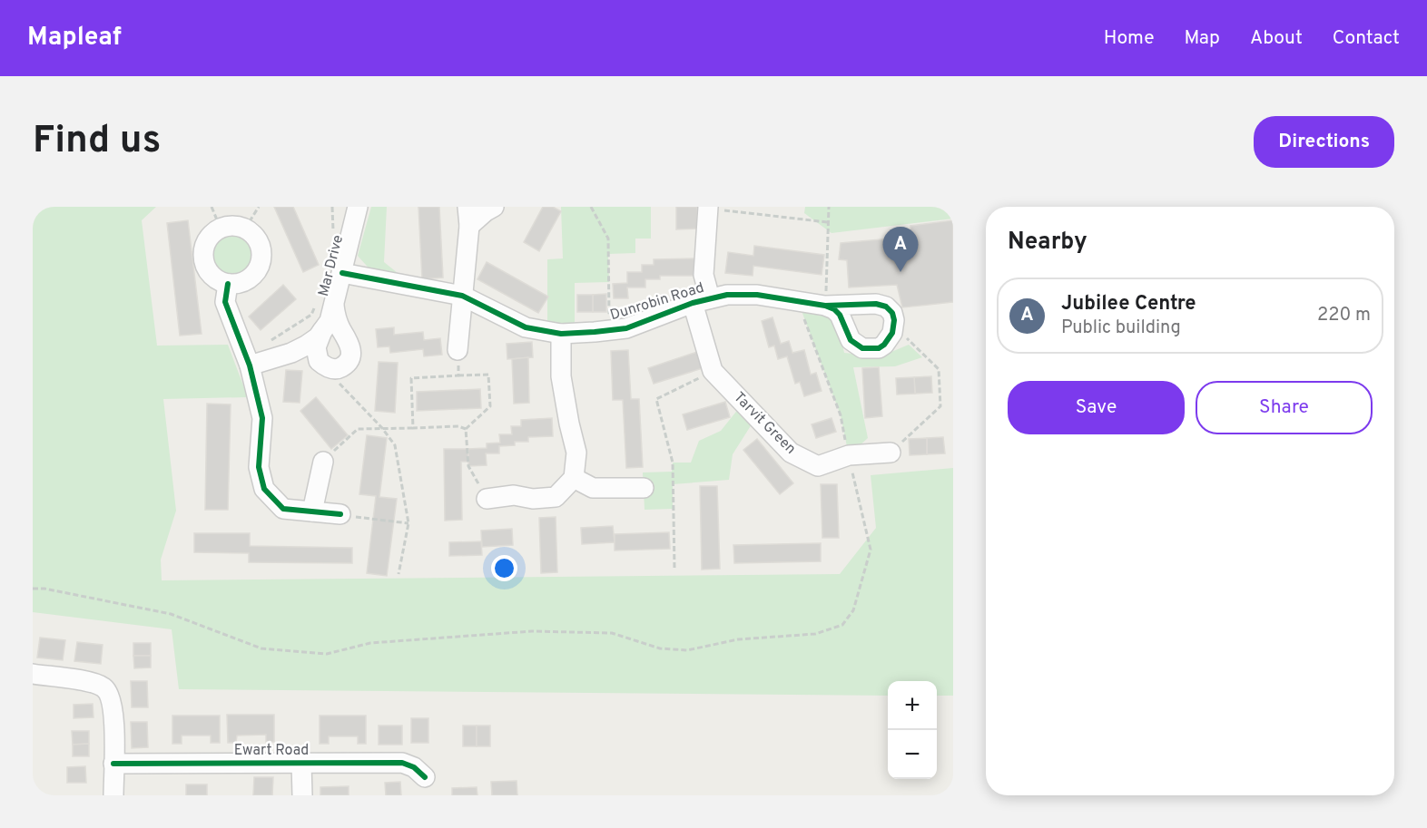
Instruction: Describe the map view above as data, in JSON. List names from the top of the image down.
{
  "streets": {
    "street": [
      "Mar Drive",
      "Dunrobin Road",
      "Tarvit Green",
      "Ewart Road"
    ]
  },
  "crossings": [
    ["Mar Drive", "Dunrobin Road"],
    ["Dunrobin Road", "Tarvit Green"]
  ],
  "page": {
    "header": "Mapleaf",
    "nav": [
      "Home",
      "Map",
      "About",
      "Contact"
    ],
    "buttons": [
      "Directions",
      ["Save", "Share"]
    ],
    "title": "Find us",
    "heading": "Nearby",
    "pins": "A",
    "list": [
      {
        "mark": "A",
        "name": "Jubilee Centre",
        "note": "Public building",
        "value": "220 m"
      }
    ],
    "map_buttons": ["+", "−"]
  }
}
